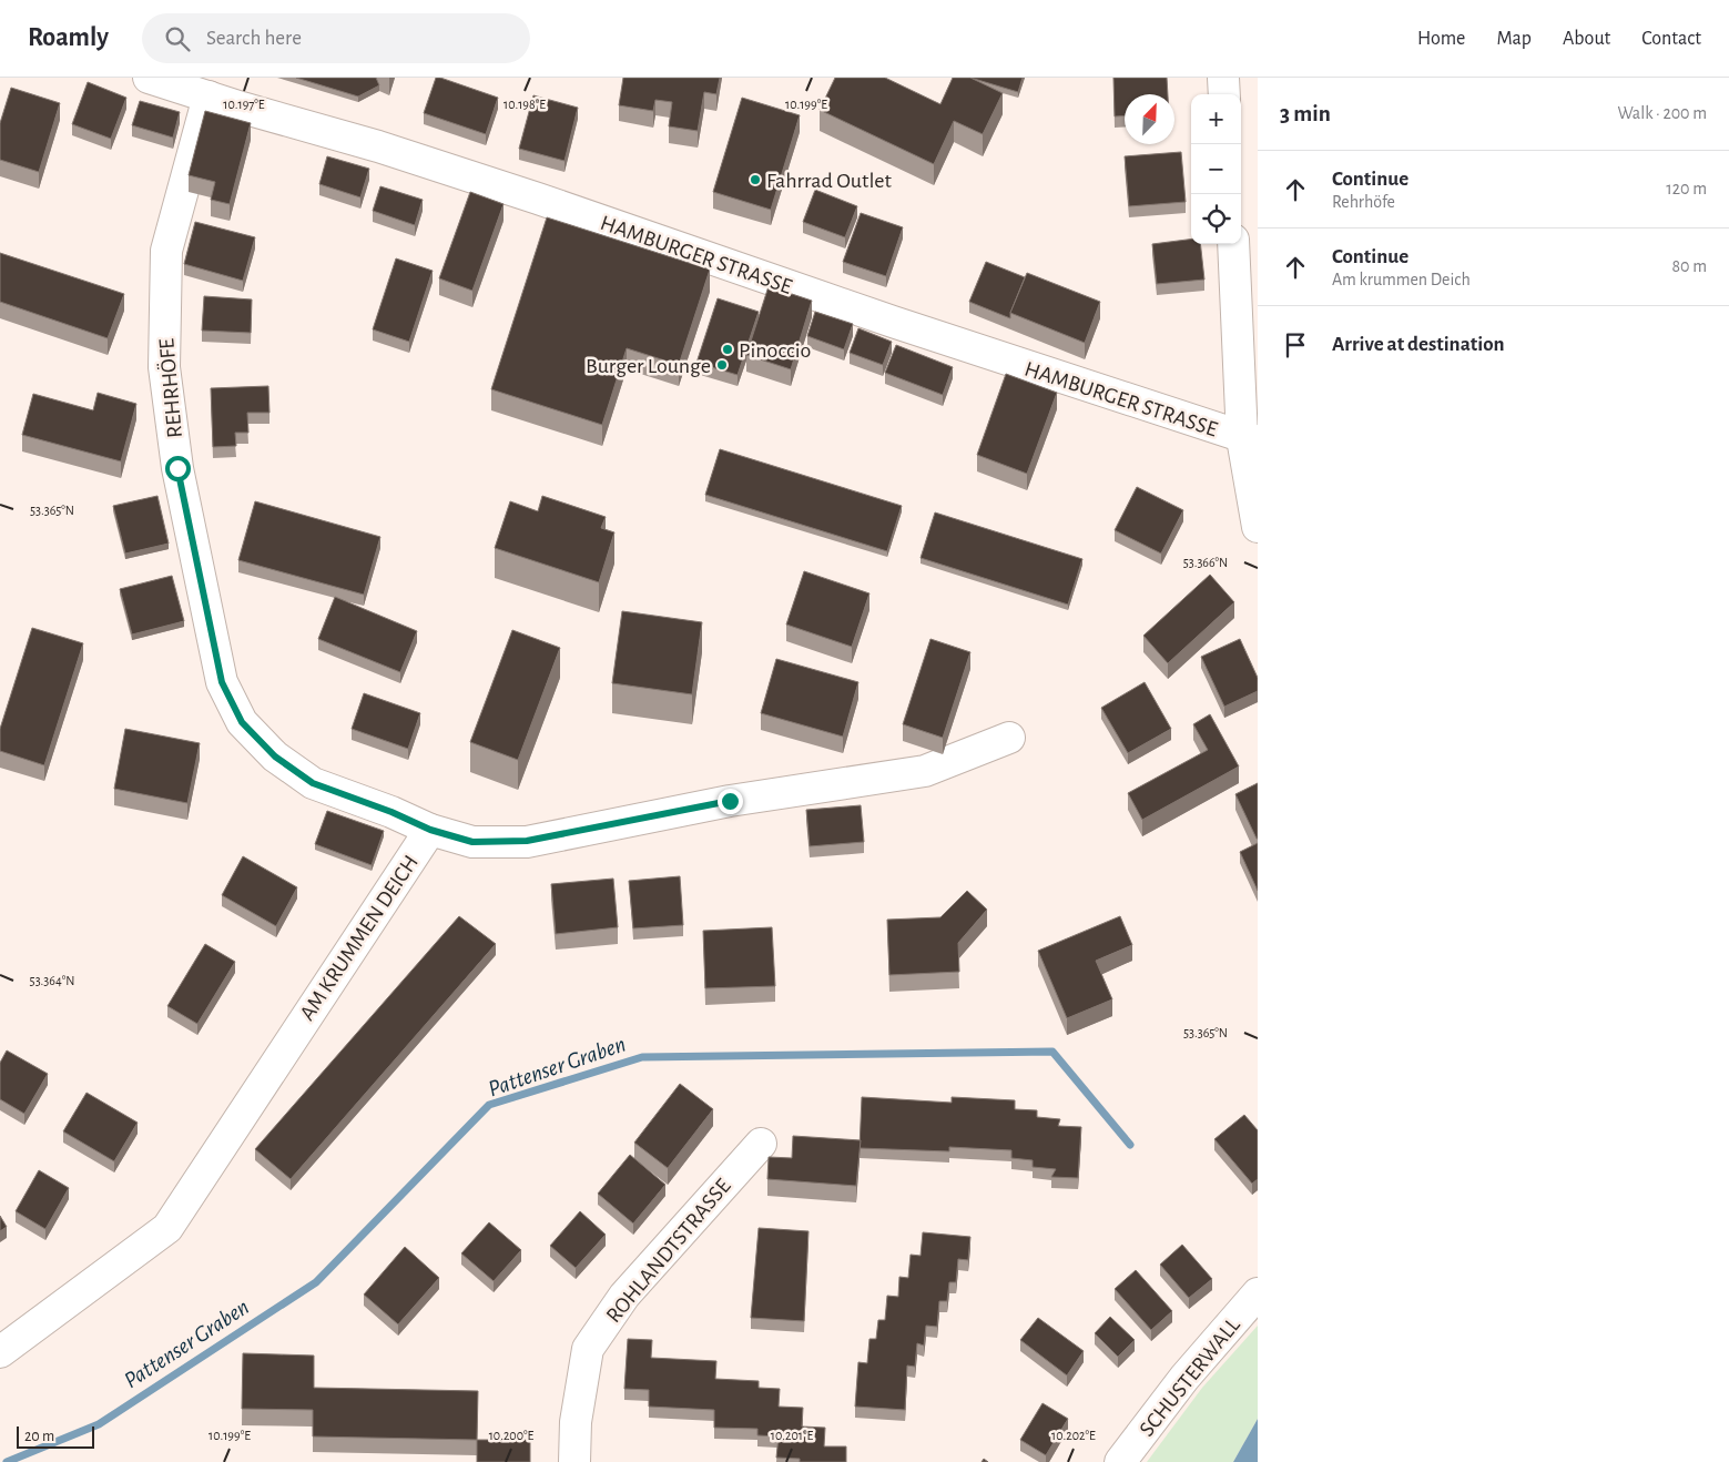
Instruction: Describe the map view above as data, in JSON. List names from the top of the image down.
{
  "streets": {
    "street": [
      "HAMBURGER STRASSE",
      "REHRHÖFE",
      "AM KRUMMEN DEICH",
      "ROHLANDTSTRASSE",
      "SCHUSTERWALL"
    ]
  },
  "crossings": [
    ["HAMBURGER STRASSE", "REHRHÖFE"],
    ["REHRHÖFE", "AM KRUMMEN DEICH"]
  ],
  "water": ["Pattenser Graben"],
  "places": ["Fahrrad Outlet", "Pinoccio", "Burger Lounge"],
  "scale_bar": "20 m",
  "north": "top right",
  "page": {
    "header": "Roamly",
    "search": "Search here",
    "nav": [
      "Home",
      "Map",
      "About",
      "Contact"
    ],
    "heading": ["3 min", "Walk · 200 m"],
    "map_buttons": ["+", "−"],
    "list": [
      ["Continue", "Rehrhöfe", "120 m"],
      ["Continue", "Am krummen Deich", "80 m"],
      "Arrive at destination"
    ],
    "scale": "20 m"
  },
  "coordinates": [
    "10.197°E",
    "10.198°E",
    "10.199°E",
    "53.365°N",
    "53.366°N",
    "53.364°N",
    "10.200°E",
    "10.201°E",
    "10.202°E"
  ]
}
